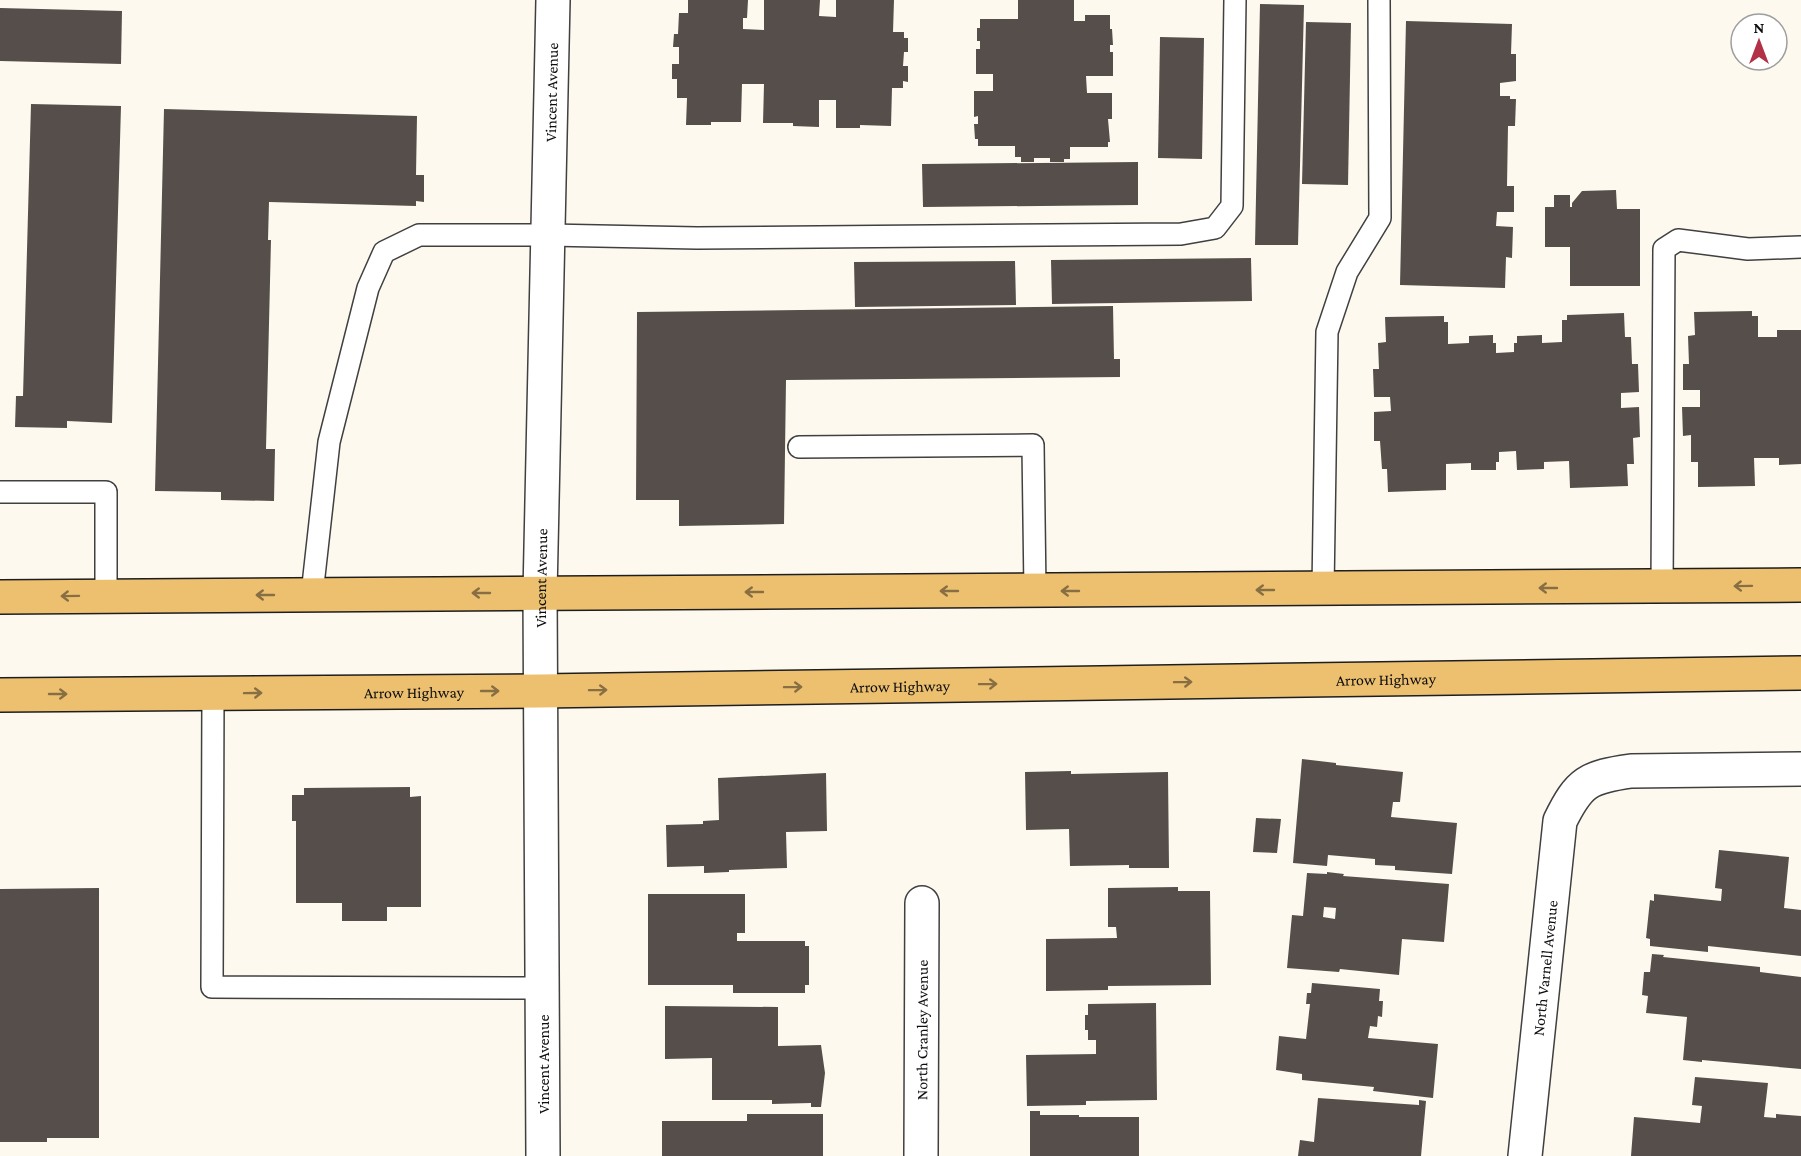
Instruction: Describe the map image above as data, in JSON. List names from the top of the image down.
{
  "streets": {
    "main road": ["Arrow Highway"],
    "street": ["Vincent Avenue", "North Varnell Avenue", "North Cranley Avenue"]
  },
  "crossings": [
    ["Vincent Avenue", "Arrow Highway"]
  ],
  "north": "top"
}
